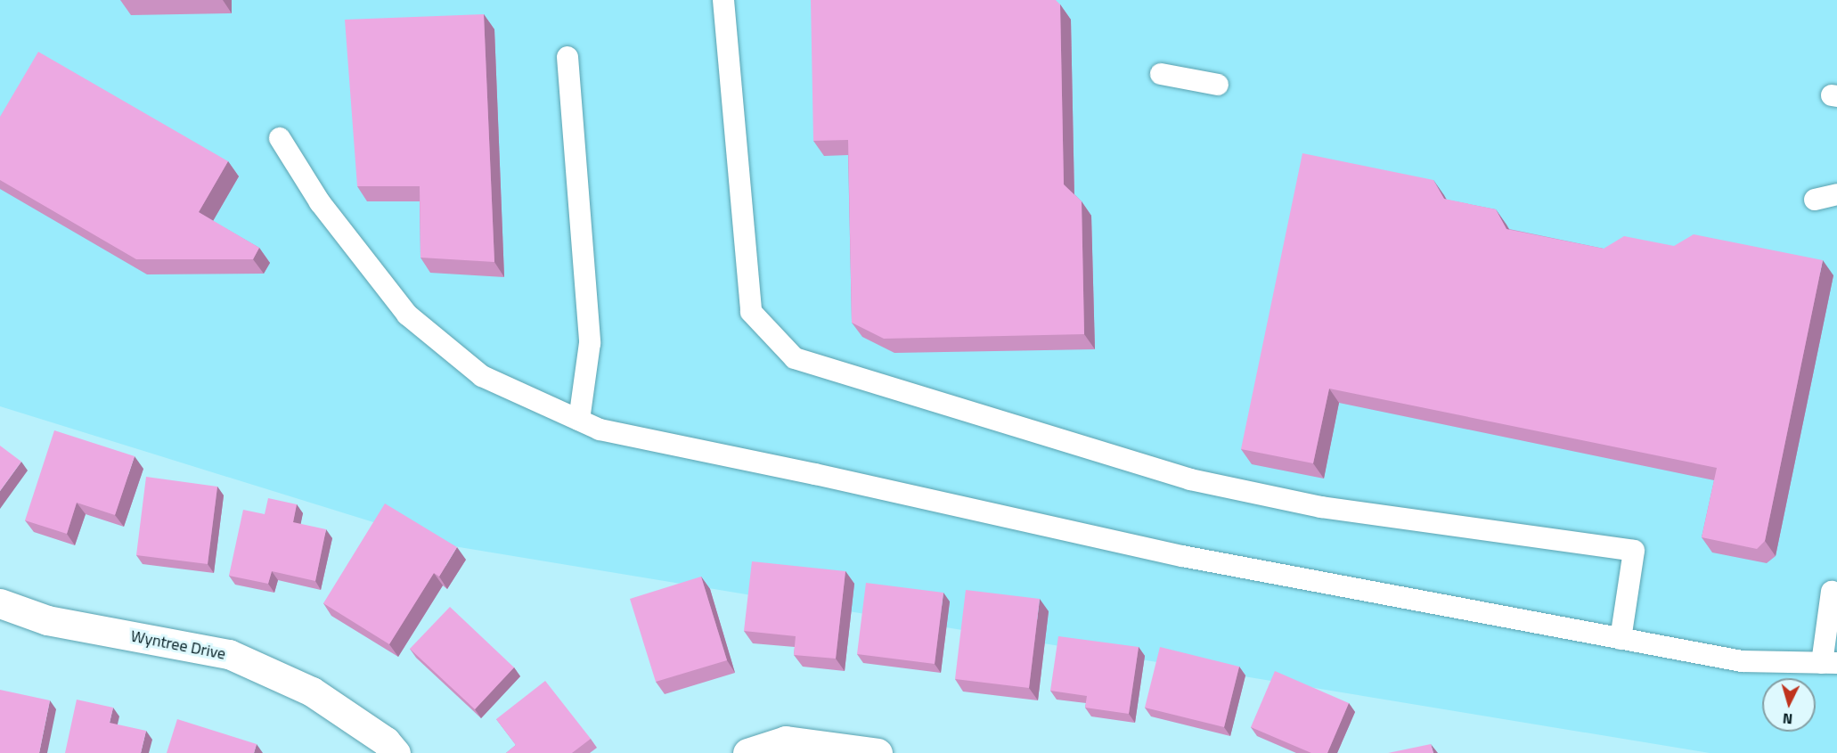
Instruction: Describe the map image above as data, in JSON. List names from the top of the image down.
{
  "streets": {
    "street": ["Wyntree Drive"]
  },
  "north": "bottom"
}
